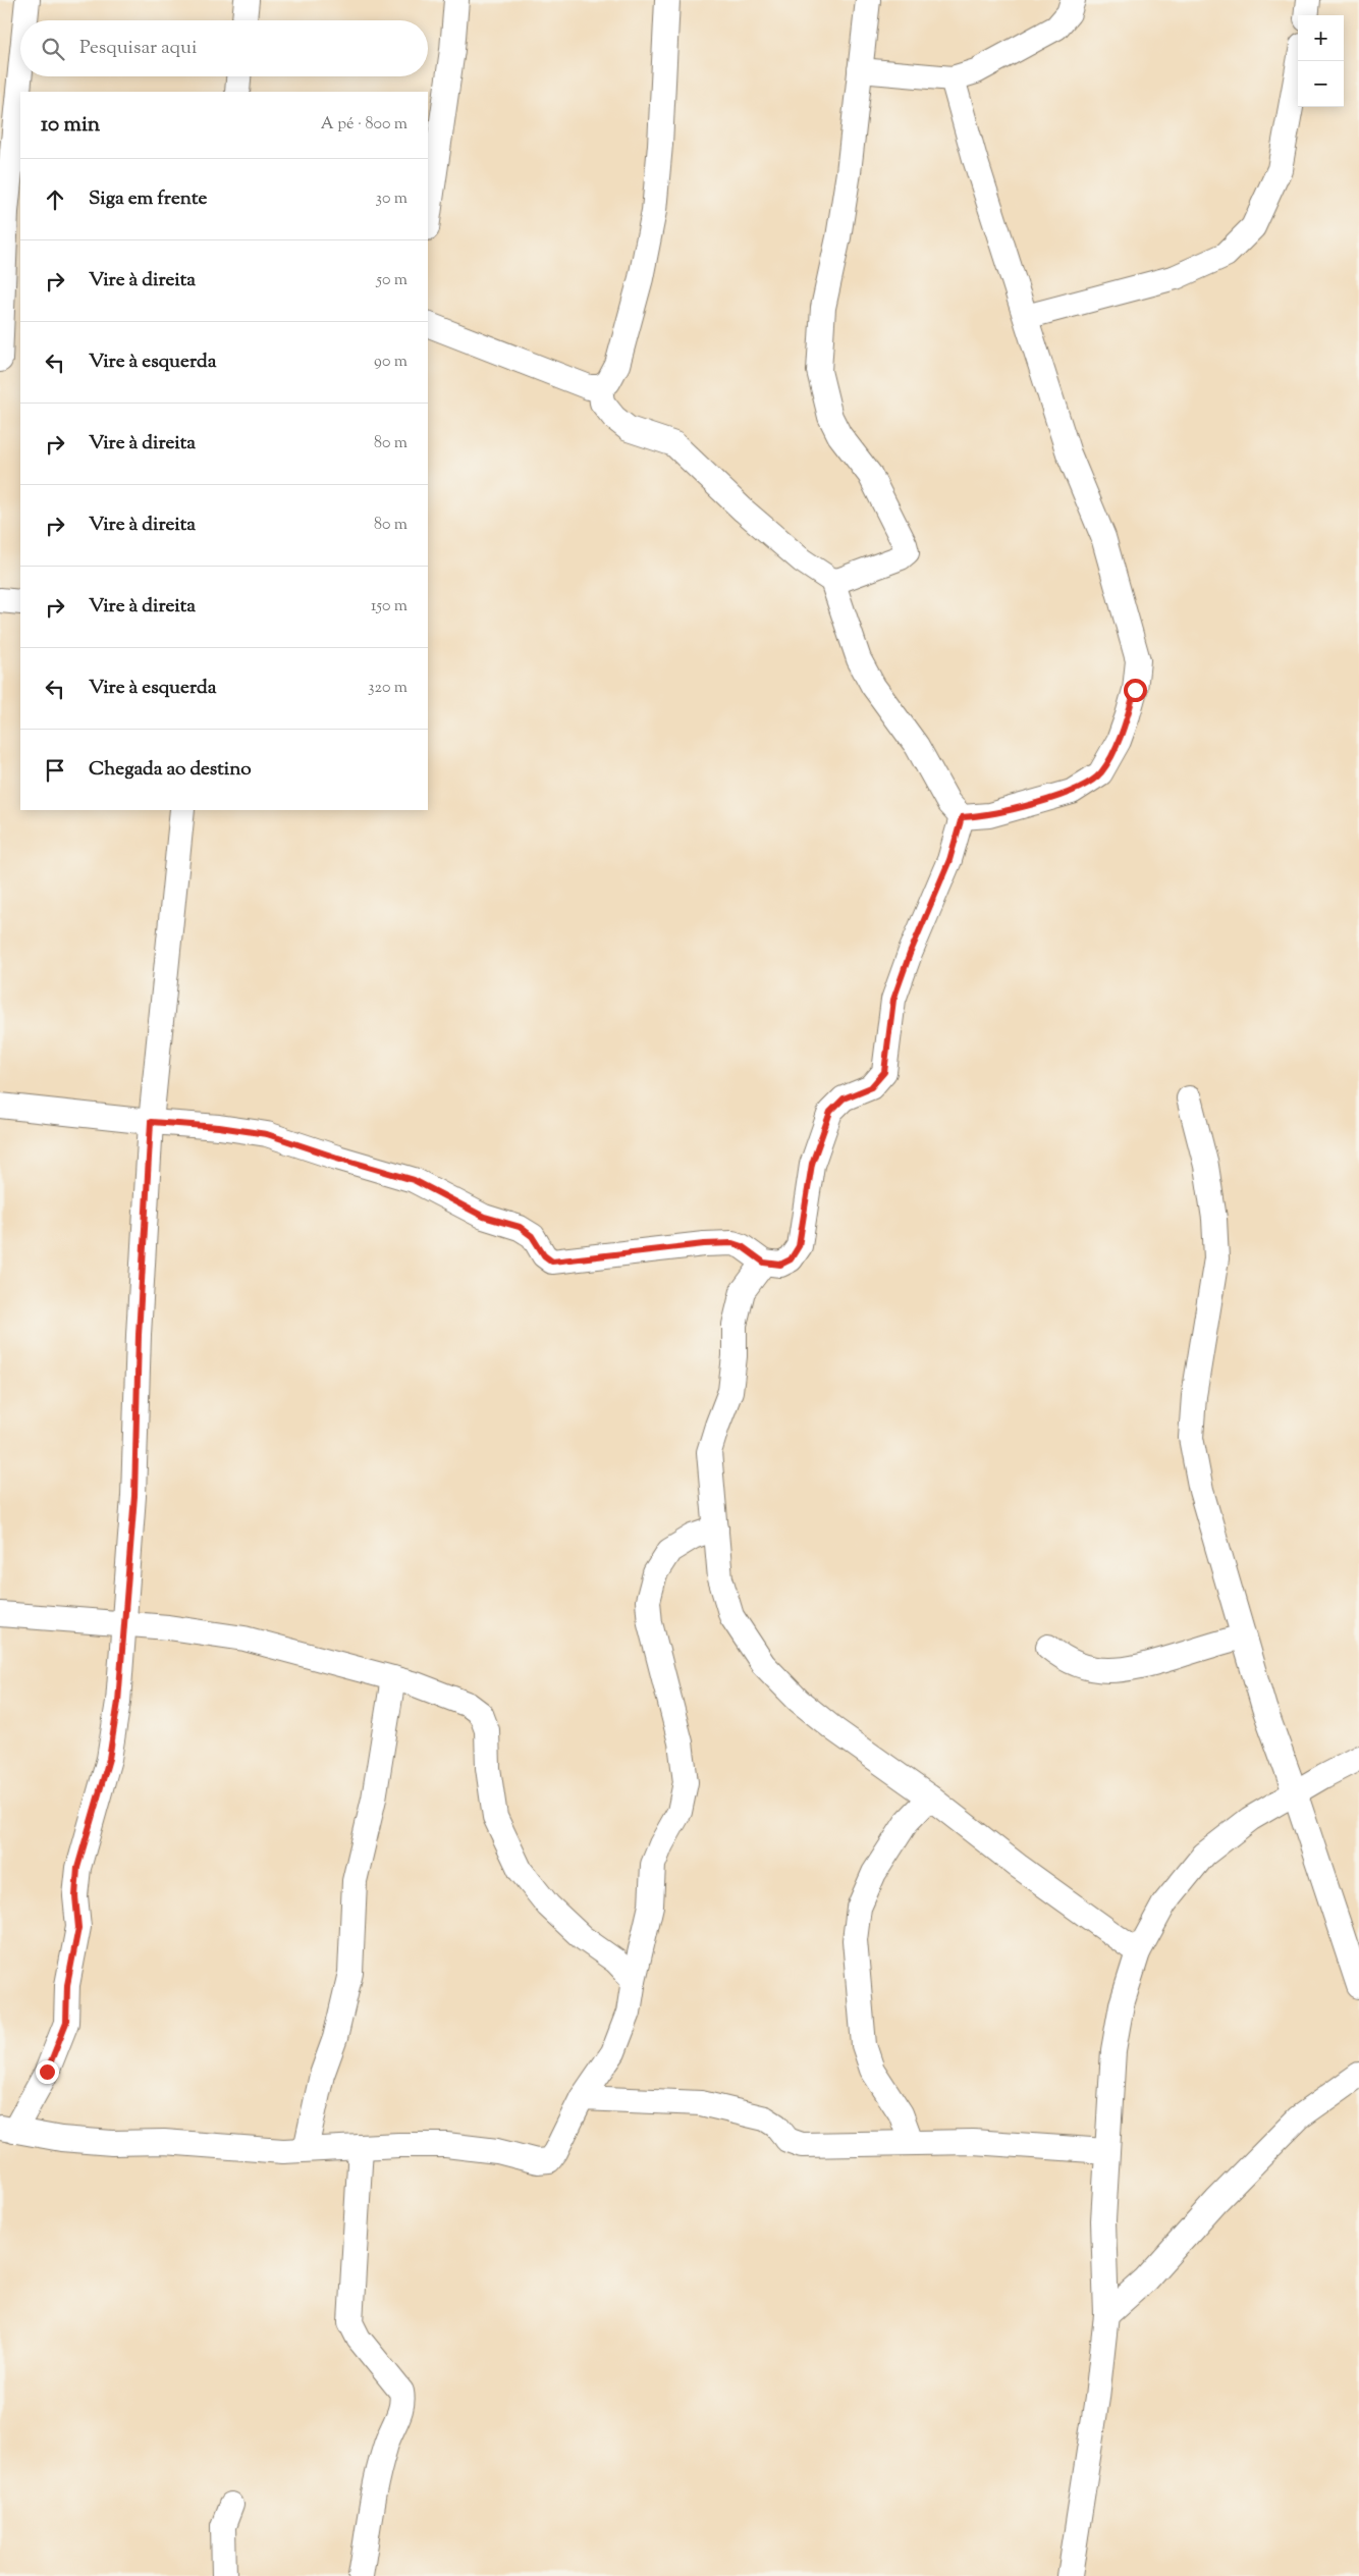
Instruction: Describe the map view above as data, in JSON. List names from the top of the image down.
{
  "page": {
    "map_buttons": ["+", "−"],
    "search": "Pesquisar aqui",
    "heading": ["10 min", "A pé · 800 m"],
    "list": [
      ["Siga em frente", "30 m"],
      ["Vire à direita", "50 m"],
      ["Vire à esquerda", "90 m"],
      ["Vire à direita", "80 m"],
      ["Vire à direita", "80 m"],
      ["Vire à direita", "150 m"],
      ["Vire à esquerda", "320 m"],
      "Chegada ao destino"
    ]
  }
}
